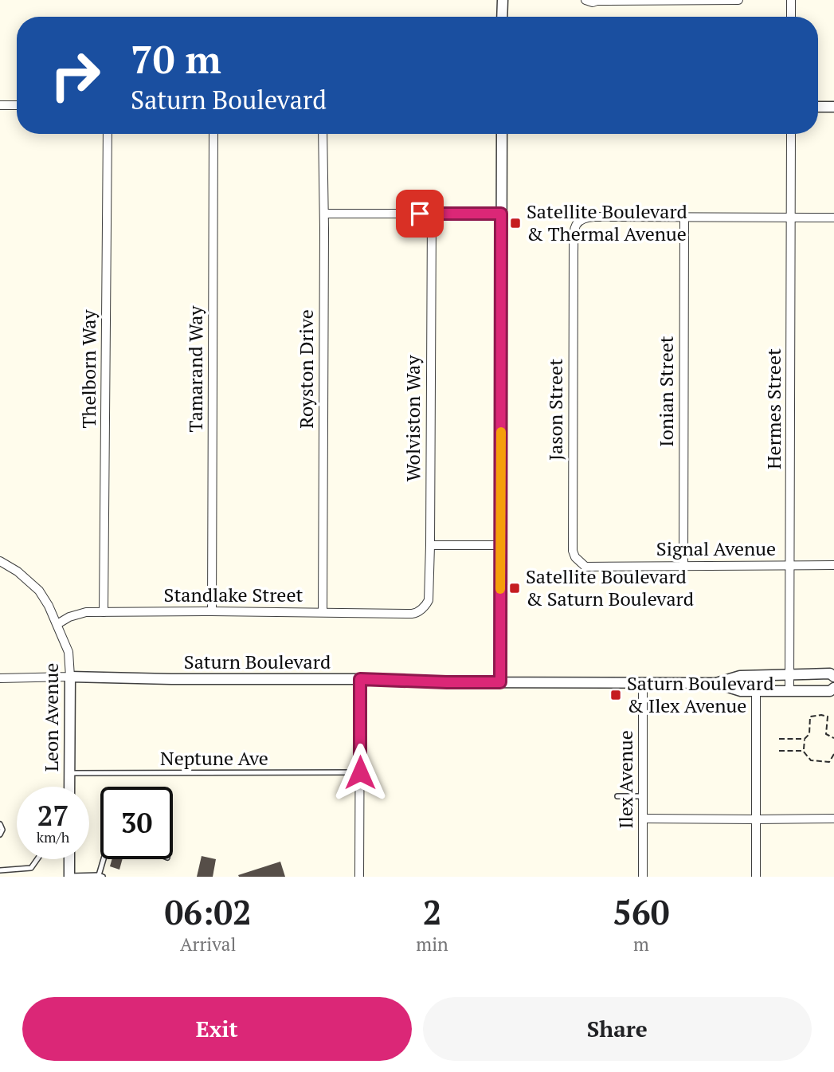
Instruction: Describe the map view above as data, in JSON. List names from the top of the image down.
{
  "streets": {
    "street": [
      "Thelborn Way",
      "Tamarand Way",
      "Royston Drive",
      "Ionian Street",
      "Hermes Street",
      "Jason Street",
      "Wolviston Way",
      "Signal Avenue",
      "Standlake Street",
      "Saturn Boulevard",
      "Leon Avenue",
      "Ilex Avenue"
    ],
    "lane": ["Neptune Ave"]
  },
  "crossings": [
    ["Thelborn Way", "Standlake Street"],
    ["Tamarand Way", "Standlake Street"],
    ["Royston Drive", "Standlake Street"],
    ["Ionian Street", "Jason Street"],
    ["Ionian Street", "Signal Avenue"],
    ["Hermes Street", "Signal Avenue"],
    ["Hermes Street", "Saturn Boulevard"],
    ["Jason Street", "Signal Avenue"],
    ["Wolviston Way", "Standlake Street"],
    ["Standlake Street", "Leon Avenue"],
    ["Saturn Boulevard", "Leon Avenue"],
    ["Saturn Boulevard", "Ilex Avenue"],
    ["Leon Avenue", "Neptune Ave"]
  ],
  "places": {
    "transit": ["Satellite Boulevard & Thermal Avenue", "Satellite Boulevard & Saturn Boulevard", "Saturn Boulevard & Ilex Avenue"]
  },
  "page": {
    "turn": ["70 m", "Saturn Boulevard"],
    "speed": "27 km/h",
    "limit": "30",
    "eta": [
      "06:02",
      "Arrival",
      "2",
      "min",
      "560",
      "m"
    ],
    "buttons": ["Exit", "Share"]
  }
}
